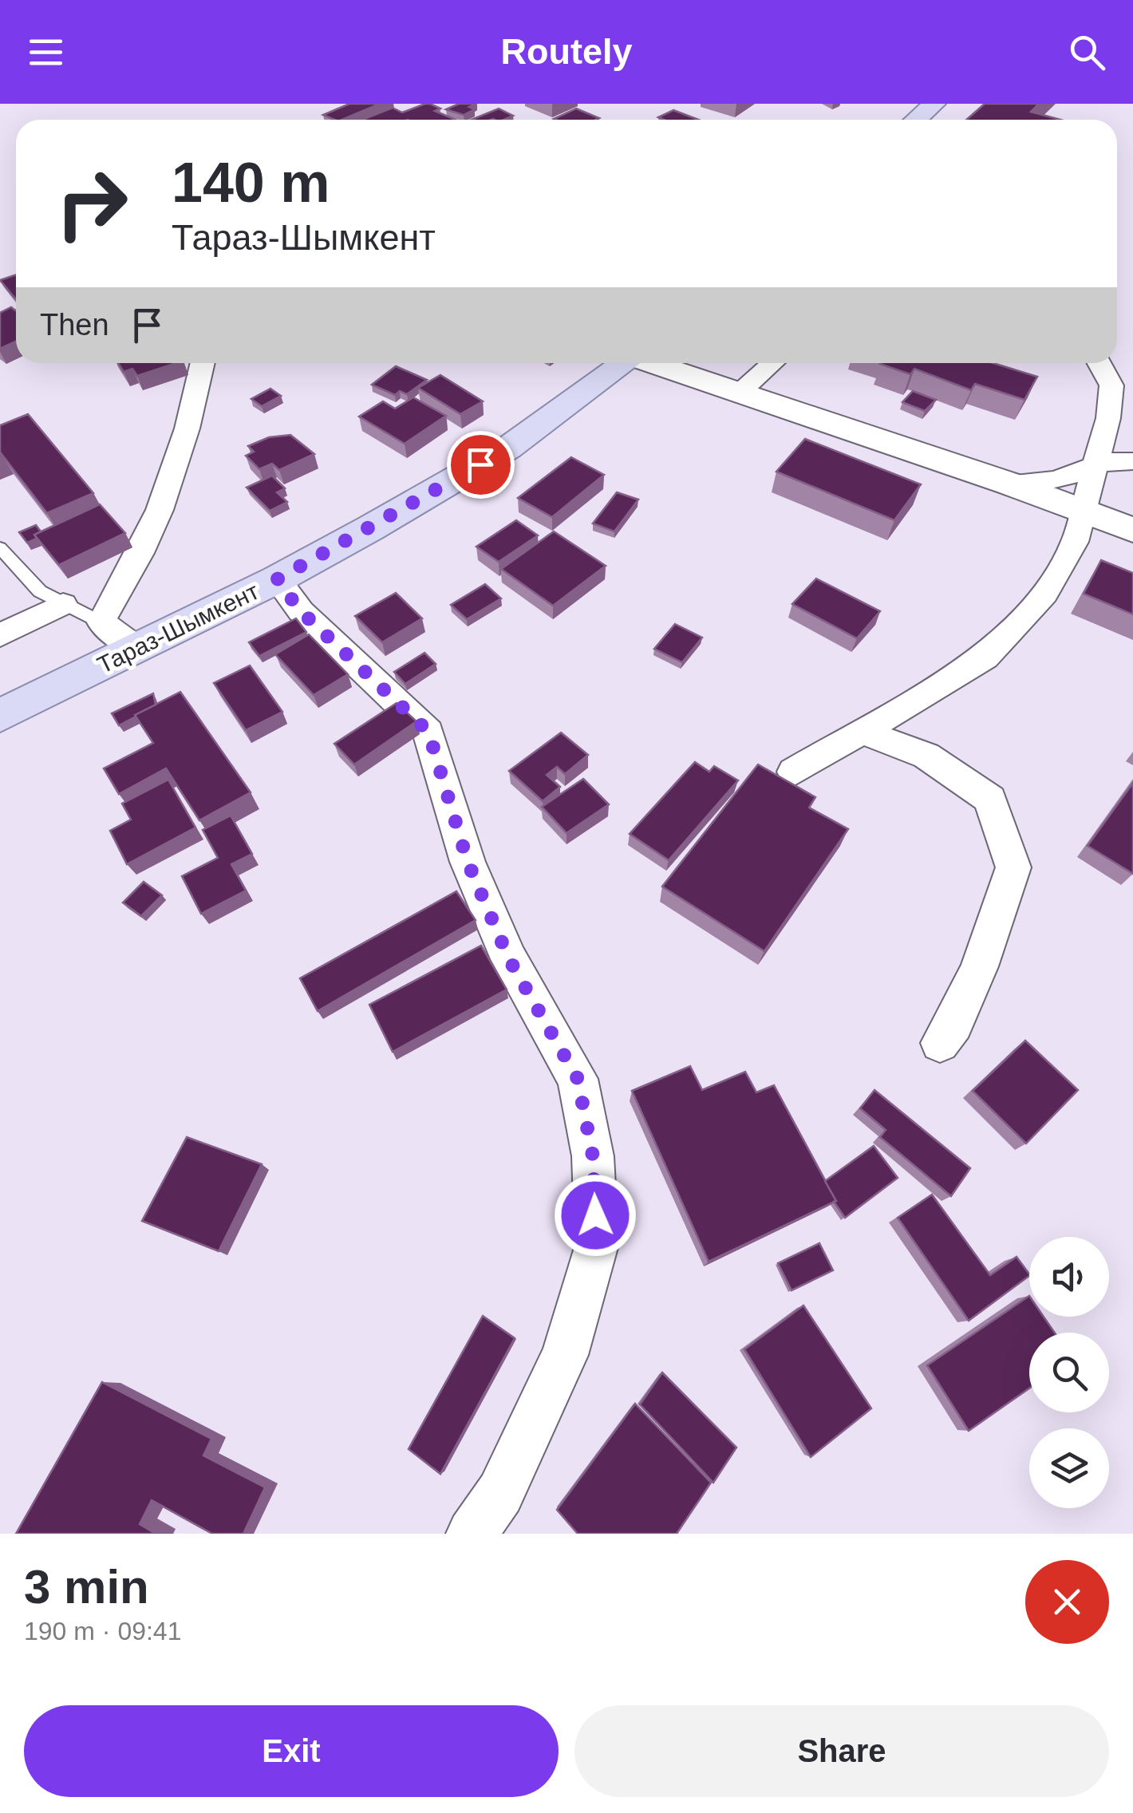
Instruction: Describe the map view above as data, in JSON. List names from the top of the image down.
{
  "streets": {
    "main road": ["Тараз-Шымкент"]
  },
  "page": {
    "header": "Routely",
    "turn": ["140 m", "Тараз-Шымкент"],
    "then": "Then",
    "heading": ["3 min", "190 m · 09:41"],
    "buttons": ["Exit", "Share"]
  }
}
